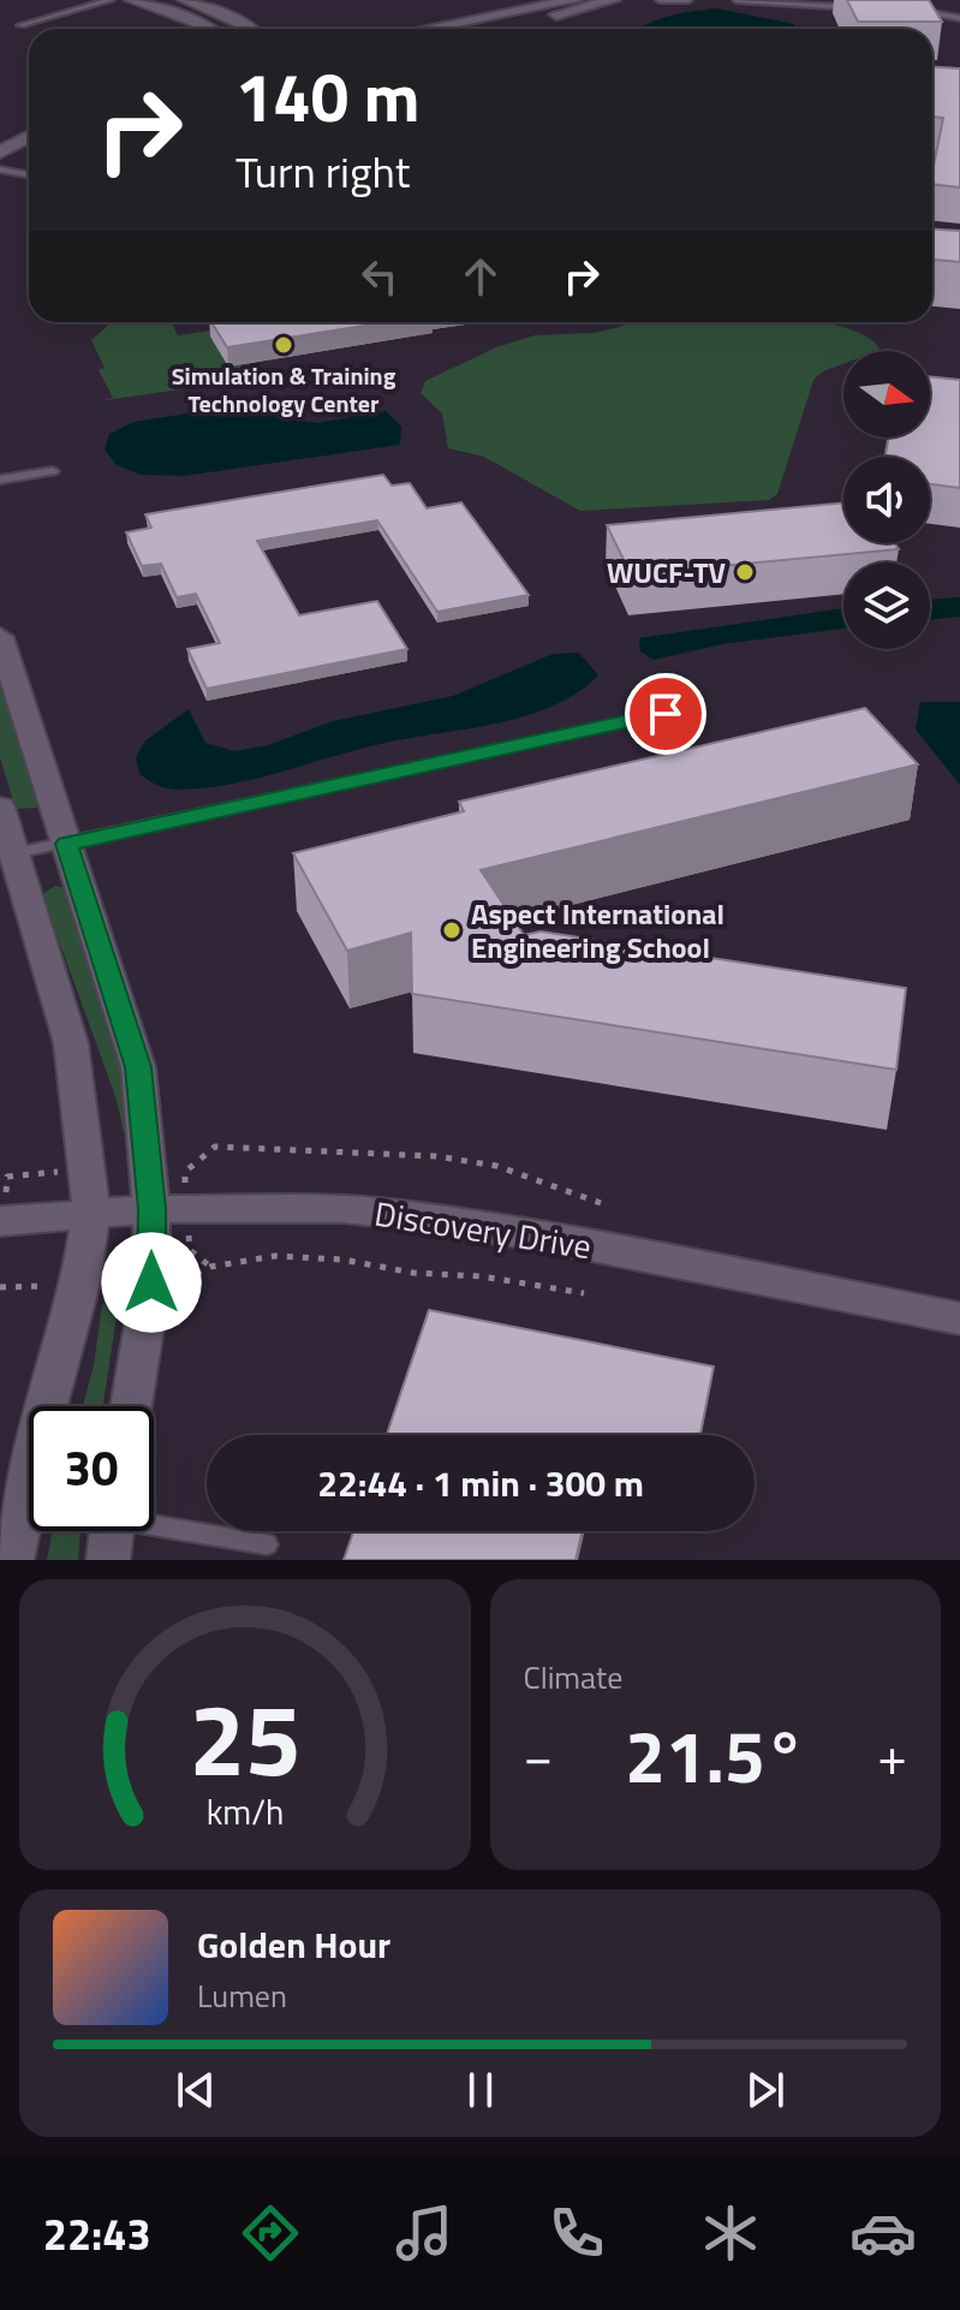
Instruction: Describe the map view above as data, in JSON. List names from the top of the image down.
{
  "streets": {
    "street": ["Discovery Drive"]
  },
  "places": ["Simulation & Training Technology Center", "WUCF-TV", "Aspect International Engineering School"],
  "north": "right",
  "page": {
    "turn": ["140 m", "Turn right"],
    "limit": "30",
    "trip": "22:44 · 1 min · 300 m",
    "tile": "Climate",
    "heat": ["−", "21.5°", "+"],
    "song": ["Golden Hour", "Lumen"],
    "tabs": "22:43",
    "gauge": ["25", "km/h"]
  }
}
